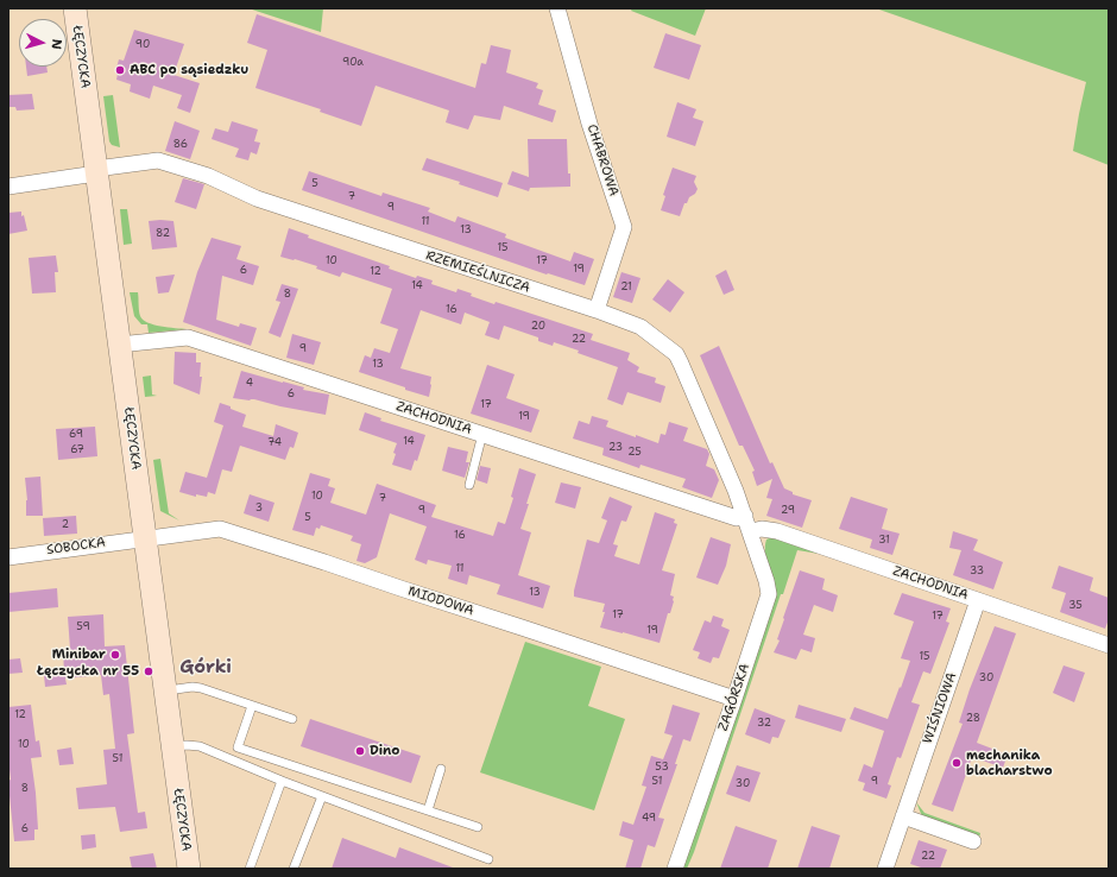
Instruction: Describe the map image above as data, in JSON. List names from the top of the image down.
{
  "streets": {
    "main road": ["ŁĘCZYCKA"],
    "street": [
      "CHABROWA",
      "RZEMIEŚLNICZA",
      "ZACHODNIA",
      "SOBOCKA",
      "MIODOWA",
      "ZAGÓRSKA",
      "WIŚNIOWA"
    ]
  },
  "crossings": [
    ["ŁĘCZYCKA", "RZEMIEŚLNICZA"],
    ["ŁĘCZYCKA", "ZACHODNIA"],
    ["ŁĘCZYCKA", "SOBOCKA"],
    ["ŁĘCZYCKA", "MIODOWA"],
    ["CHABROWA", "RZEMIEŚLNICZA"],
    ["RZEMIEŚLNICZA", "ZACHODNIA"],
    ["RZEMIEŚLNICZA", "ZAGÓRSKA"],
    ["ZACHODNIA", "ZAGÓRSKA"],
    ["ZACHODNIA", "WIŚNIOWA"],
    ["SOBOCKA", "MIODOWA"],
    ["MIODOWA", "ZAGÓRSKA"]
  ],
  "districts": ["Górki"],
  "places": [
    "ABC po sąsiedzku",
    "Minibar",
    "Łęczycka nr 55",
    "Dino",
    "mechanika blacharstwo"
  ],
  "house_numbers": [
    "90",
    "90a",
    "86",
    "5",
    "7",
    "9",
    "11",
    "13",
    "82",
    "15",
    "10",
    "17",
    "19",
    "6",
    "12",
    "14",
    "21",
    "8",
    "16",
    "20",
    "22",
    "9",
    "13",
    "4",
    "6",
    "17",
    "19",
    "69",
    "14",
    "74",
    "23",
    "67",
    "25",
    "10",
    "7",
    "3",
    "9",
    "29",
    "5",
    "2",
    "16",
    "31",
    "11",
    "33",
    "13",
    "35",
    "17",
    "17",
    "59",
    "19",
    "15",
    "30",
    "12",
    "28",
    "32",
    "10",
    "51",
    "53",
    "51",
    "9",
    "30",
    "8",
    "49",
    "6",
    "22"
  ],
  "north": "right"
}
